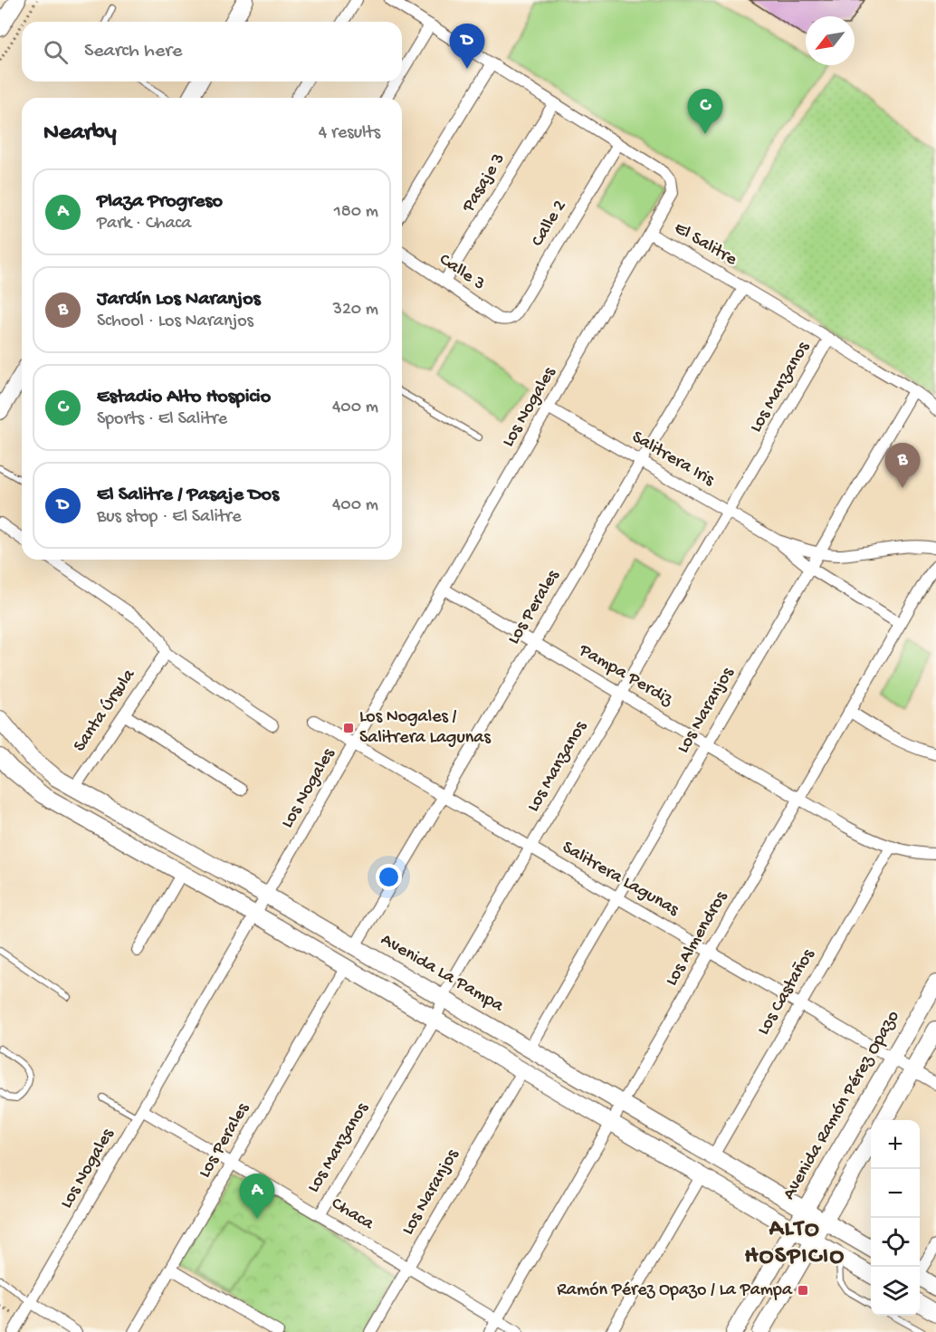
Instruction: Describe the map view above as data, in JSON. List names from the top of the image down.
{
  "streets": {
    "street": [
      "Pasaje 3",
      "Calle 2",
      "El Salitre",
      "Calle 3",
      "Los Manzanos",
      "Los Nogales",
      "Salitrera Iris",
      "Los Perales",
      "Pampa Perdiz",
      "Santa Úrsula",
      "Los Naranjos",
      "Salitrera Lagunas",
      "Los Almendros",
      "Avenida La Pampa",
      "Los Castaños",
      "Avenida Ramón Pérez Opazo",
      "Chaca"
    ]
  },
  "crossings": [
    ["Pasaje 3", "El Salitre"],
    ["Pasaje 3", "Calle 3"],
    ["Calle 2", "El Salitre"],
    ["Calle 2", "Calle 3"],
    ["El Salitre", "Los Manzanos"],
    ["El Salitre", "Los Nogales"],
    ["El Salitre", "Los Perales"],
    ["El Salitre", "Los Naranjos"],
    ["Los Manzanos", "Salitrera Iris"],
    ["Los Manzanos", "Pampa Perdiz"],
    ["Los Manzanos", "Salitrera Lagunas"],
    ["Los Manzanos", "Avenida La Pampa"],
    ["Los Manzanos", "Chaca"],
    ["Los Nogales", "Salitrera Iris"],
    ["Los Nogales", "Pampa Perdiz"],
    ["Los Nogales", "Salitrera Lagunas"],
    ["Los Nogales", "Avenida La Pampa"],
    ["Los Nogales", "Chaca"],
    ["Salitrera Iris", "Los Perales"],
    ["Salitrera Iris", "Los Naranjos"],
    ["Salitrera Iris", "Los Almendros"],
    ["Los Perales", "Pampa Perdiz"],
    ["Los Perales", "Salitrera Lagunas"],
    ["Los Perales", "Avenida La Pampa"],
    ["Los Perales", "Chaca"],
    ["Pampa Perdiz", "Los Naranjos"],
    ["Pampa Perdiz", "Los Almendros"],
    ["Pampa Perdiz", "Los Castaños"],
    ["Santa Úrsula", "Avenida La Pampa"],
    ["Los Naranjos", "Salitrera Lagunas"],
    ["Los Naranjos", "Avenida La Pampa"],
    ["Los Naranjos", "Chaca"],
    ["Salitrera Lagunas", "Los Almendros"],
    ["Salitrera Lagunas", "Los Castaños"],
    ["Salitrera Lagunas", "Avenida Ramón Pérez Opazo"],
    ["Los Almendros", "Avenida La Pampa"],
    ["Los Almendros", "Chaca"],
    ["Avenida La Pampa", "Los Castaños"],
    ["Avenida La Pampa", "Avenida Ramón Pérez Opazo"]
  ],
  "districts": ["ALTO HOSPICIO"],
  "places": {
    "transit": ["Los Nogales / Salitrera Lagunas", "Ramón Pérez Opazo / La Pampa"]
  },
  "north": "bottom left",
  "page": {
    "search": "Search here",
    "pins": [
      "D",
      "C",
      "B",
      "A"
    ],
    "heading": ["Nearby", "4 results"],
    "list": [
      {
        "mark": "A",
        "name": "Plaza Progreso",
        "note": "Park · Chaca",
        "value": "180 m"
      },
      {
        "mark": "B",
        "name": "Jardín Los Naranjos",
        "note": "School · Los Naranjos",
        "value": "320 m"
      },
      {
        "mark": "C",
        "name": "Estadio Alto Hospicio",
        "note": "Sports · El Salitre",
        "value": "400 m"
      },
      {
        "mark": "D",
        "name": "El Salitre / Pasaje Dos",
        "note": "Bus stop · El Salitre",
        "value": "400 m"
      }
    ],
    "map_buttons": ["+", "−"]
  }
}
